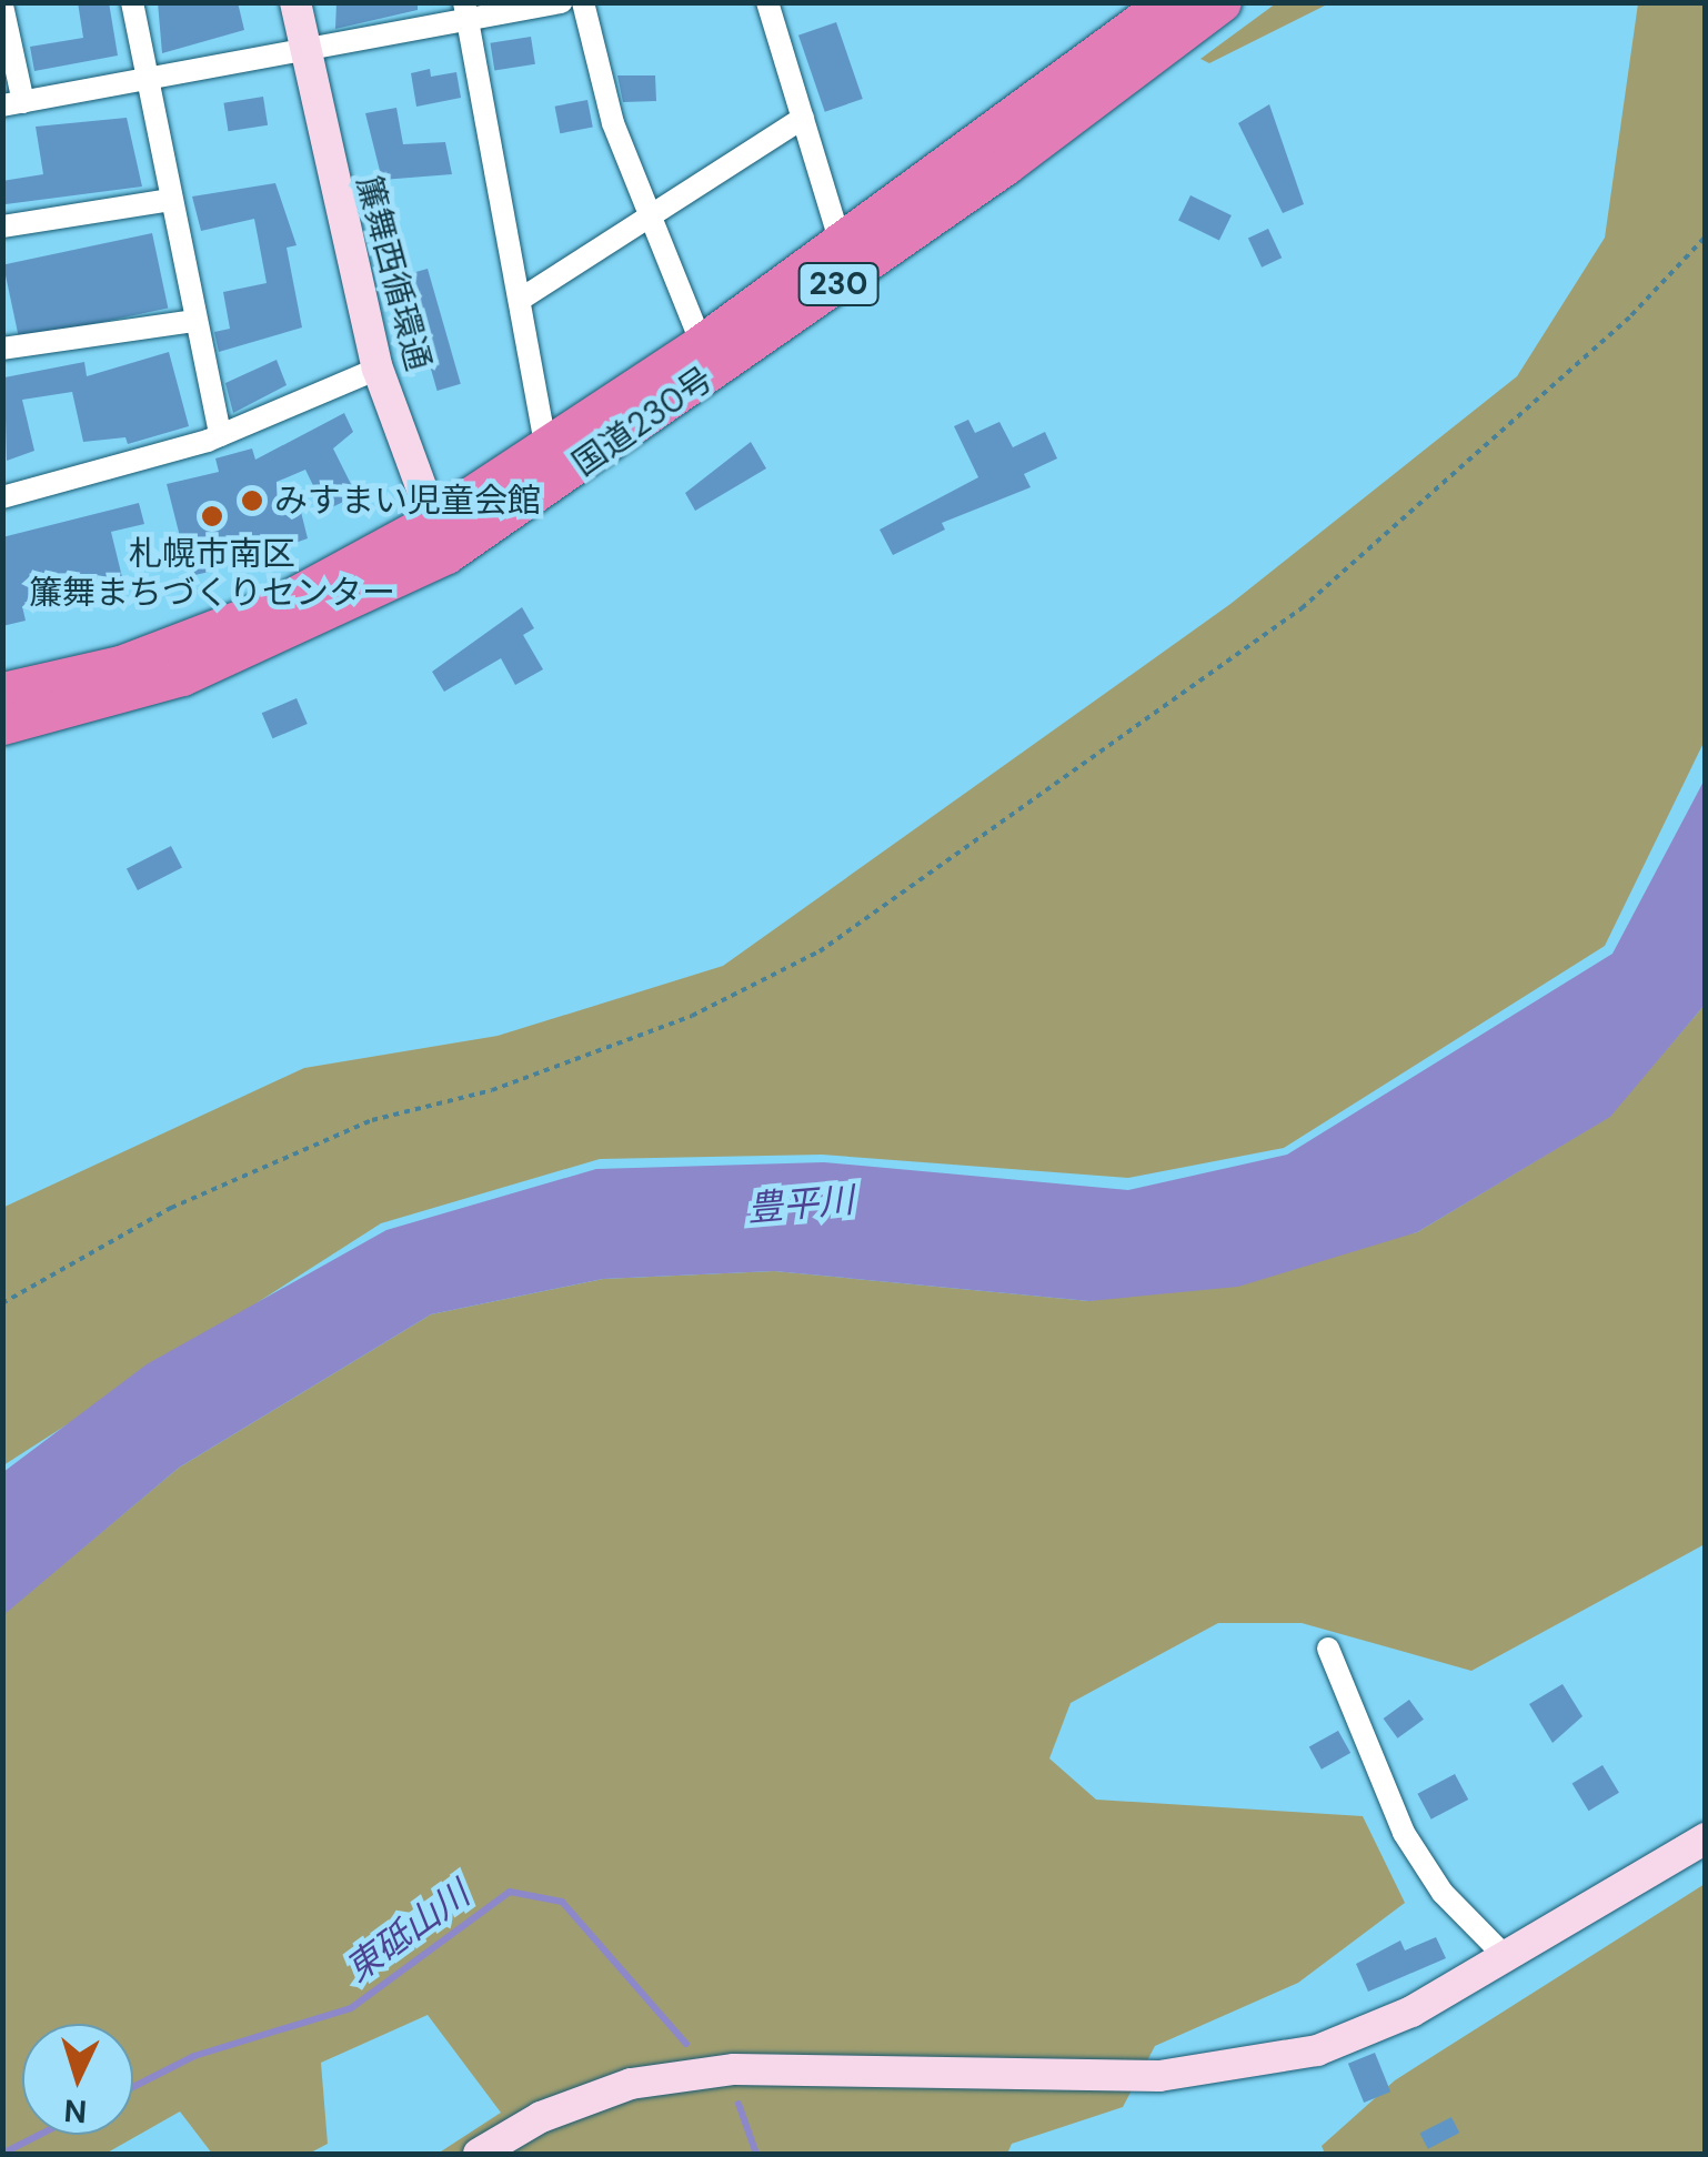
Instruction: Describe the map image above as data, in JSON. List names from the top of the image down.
{
  "streets": {
    "highway": ["230", "国道230号"],
    "street": ["簾舞西循環通"]
  },
  "crossings": [
    ["簾舞西循環通", "国道230号"]
  ],
  "water": ["豊平川", "東砥山川"],
  "places": ["みすまい児童会館", "札幌市南区 簾舞まちづくりセンター"],
  "north": "bottom"
}
